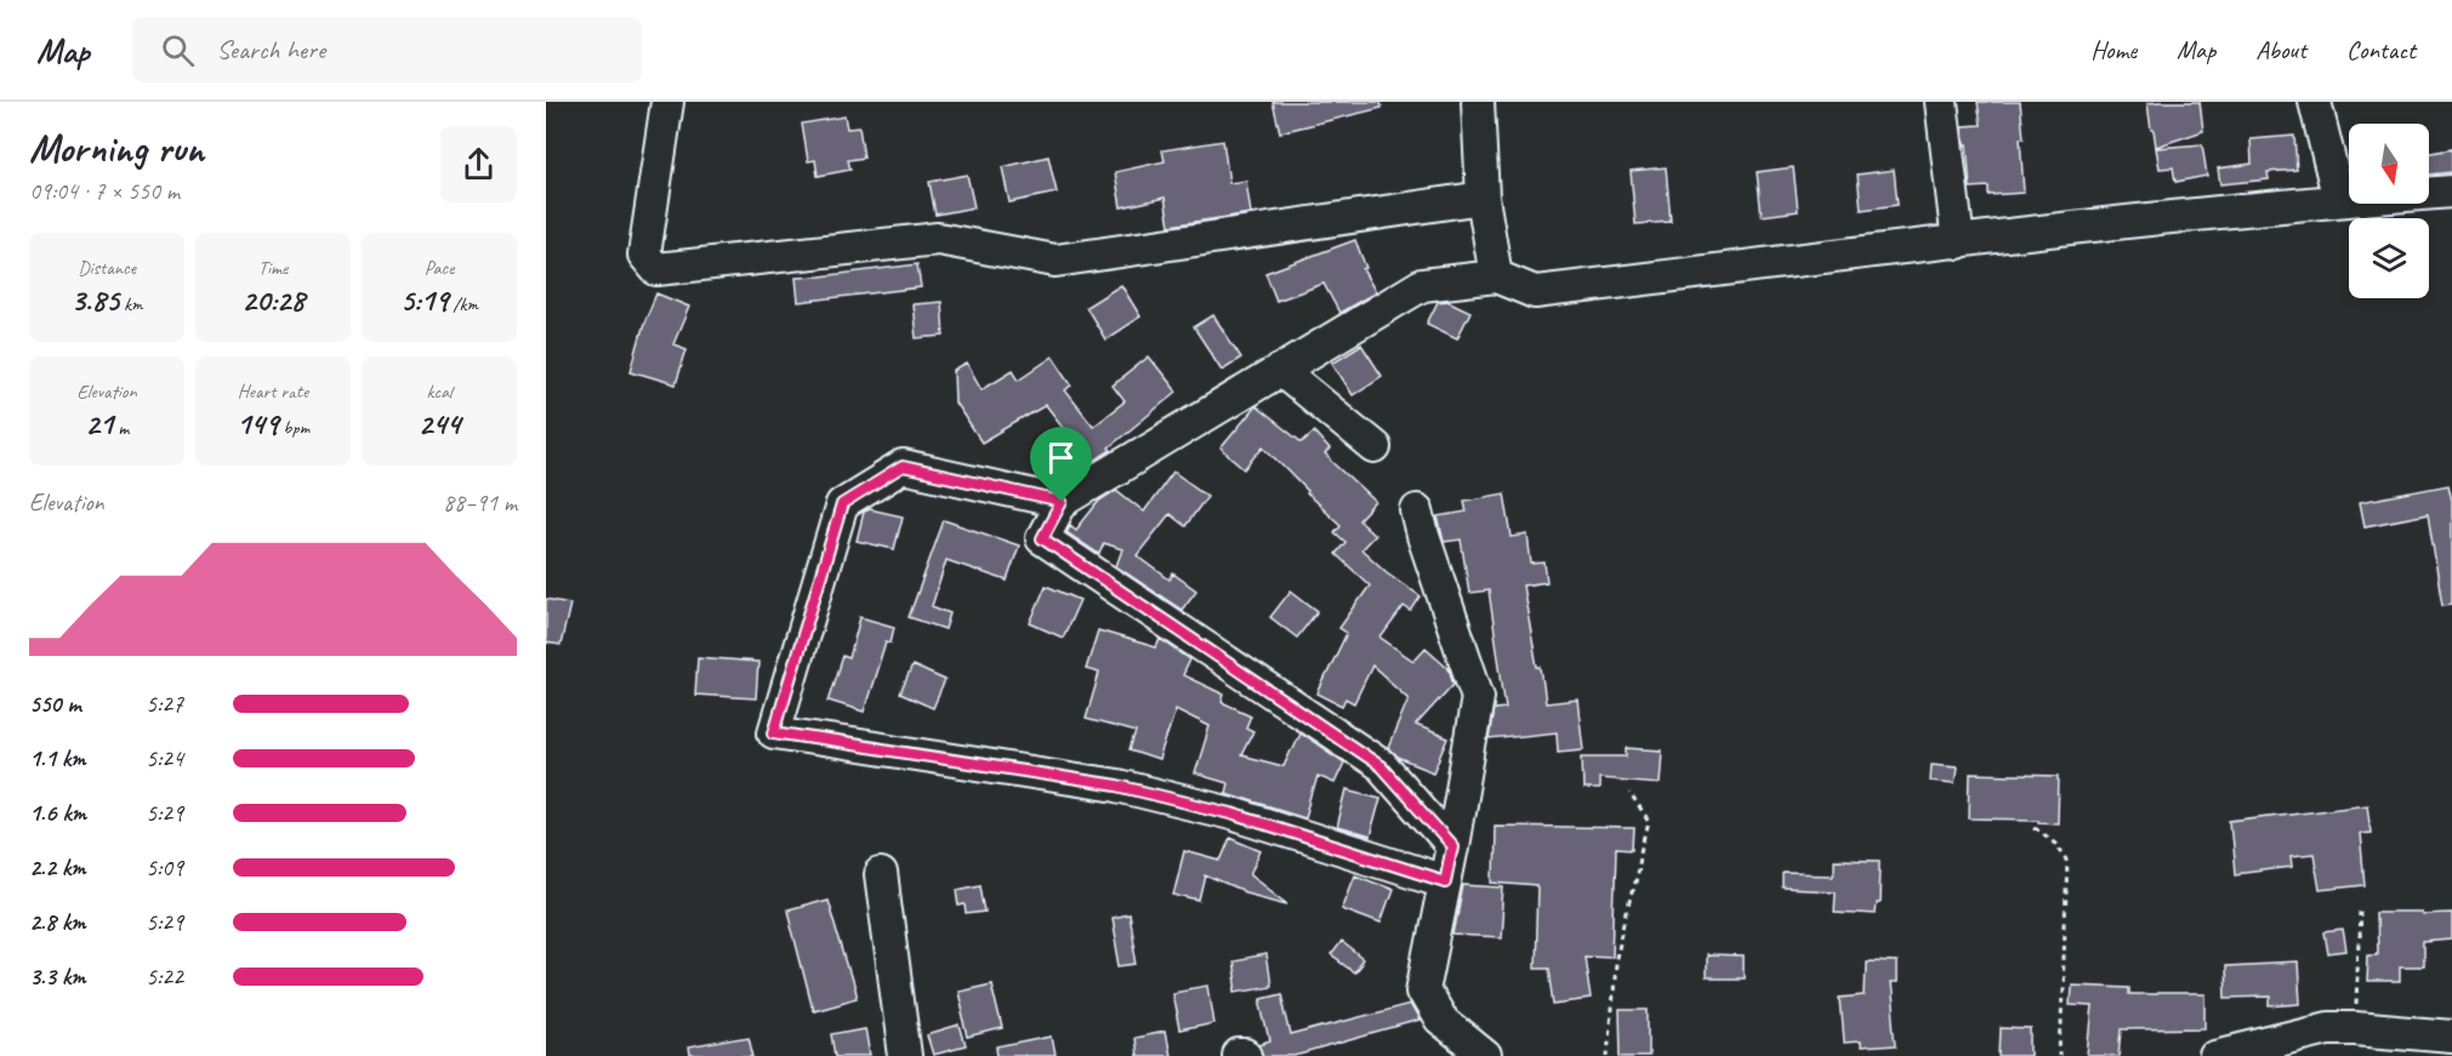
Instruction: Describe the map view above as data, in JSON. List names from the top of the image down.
{
  "north": "bottom",
  "page": {
    "header": "Map",
    "search": "Search here",
    "nav": [
      "Home",
      "Map",
      "About",
      "Contact"
    ],
    "heading": ["Morning run", "09:04 · 7 × 550 m"],
    "stats": [
      ["Distance", "3.85 km"],
      ["Time", "20:28"],
      ["Pace", "5:19 /km"],
      ["Elevation", "21 m"],
      ["Heart rate", "149 bpm"],
      ["kcal", "244"]
    ],
    "chart": ["Elevation", "88–91 m"],
    "list": [
      {
        "name": "550 m",
        "note": "5:27"
      },
      {
        "name": "1.1 km",
        "note": "5:24"
      },
      {
        "name": "1.6 km",
        "note": "5:29"
      },
      {
        "name": "2.2 km",
        "note": "5:09"
      },
      {
        "name": "2.8 km",
        "note": "5:29"
      },
      {
        "name": "3.3 km",
        "note": "5:22"
      }
    ]
  }
}
